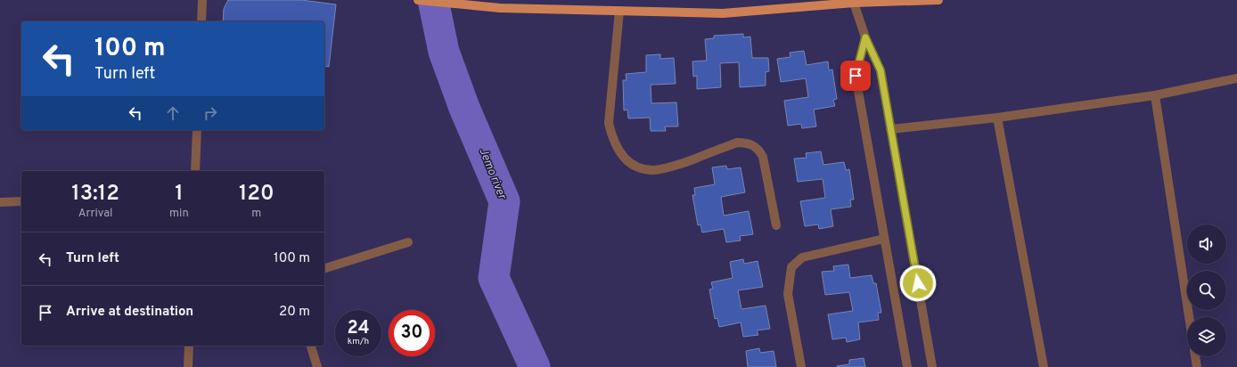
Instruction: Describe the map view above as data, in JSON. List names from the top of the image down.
{
  "water": ["Jemo river"],
  "page": {
    "turn": ["100 m", "Turn left"],
    "eta": [
      "13:12",
      "Arrival",
      "1",
      "min",
      "120",
      "m"
    ],
    "list": [
      {
        "name": "Turn left",
        "value": "100 m"
      },
      {
        "name": "Arrive at destination",
        "value": "20 m"
      }
    ],
    "speed": "24 km/h",
    "limit": "30"
  }
}
